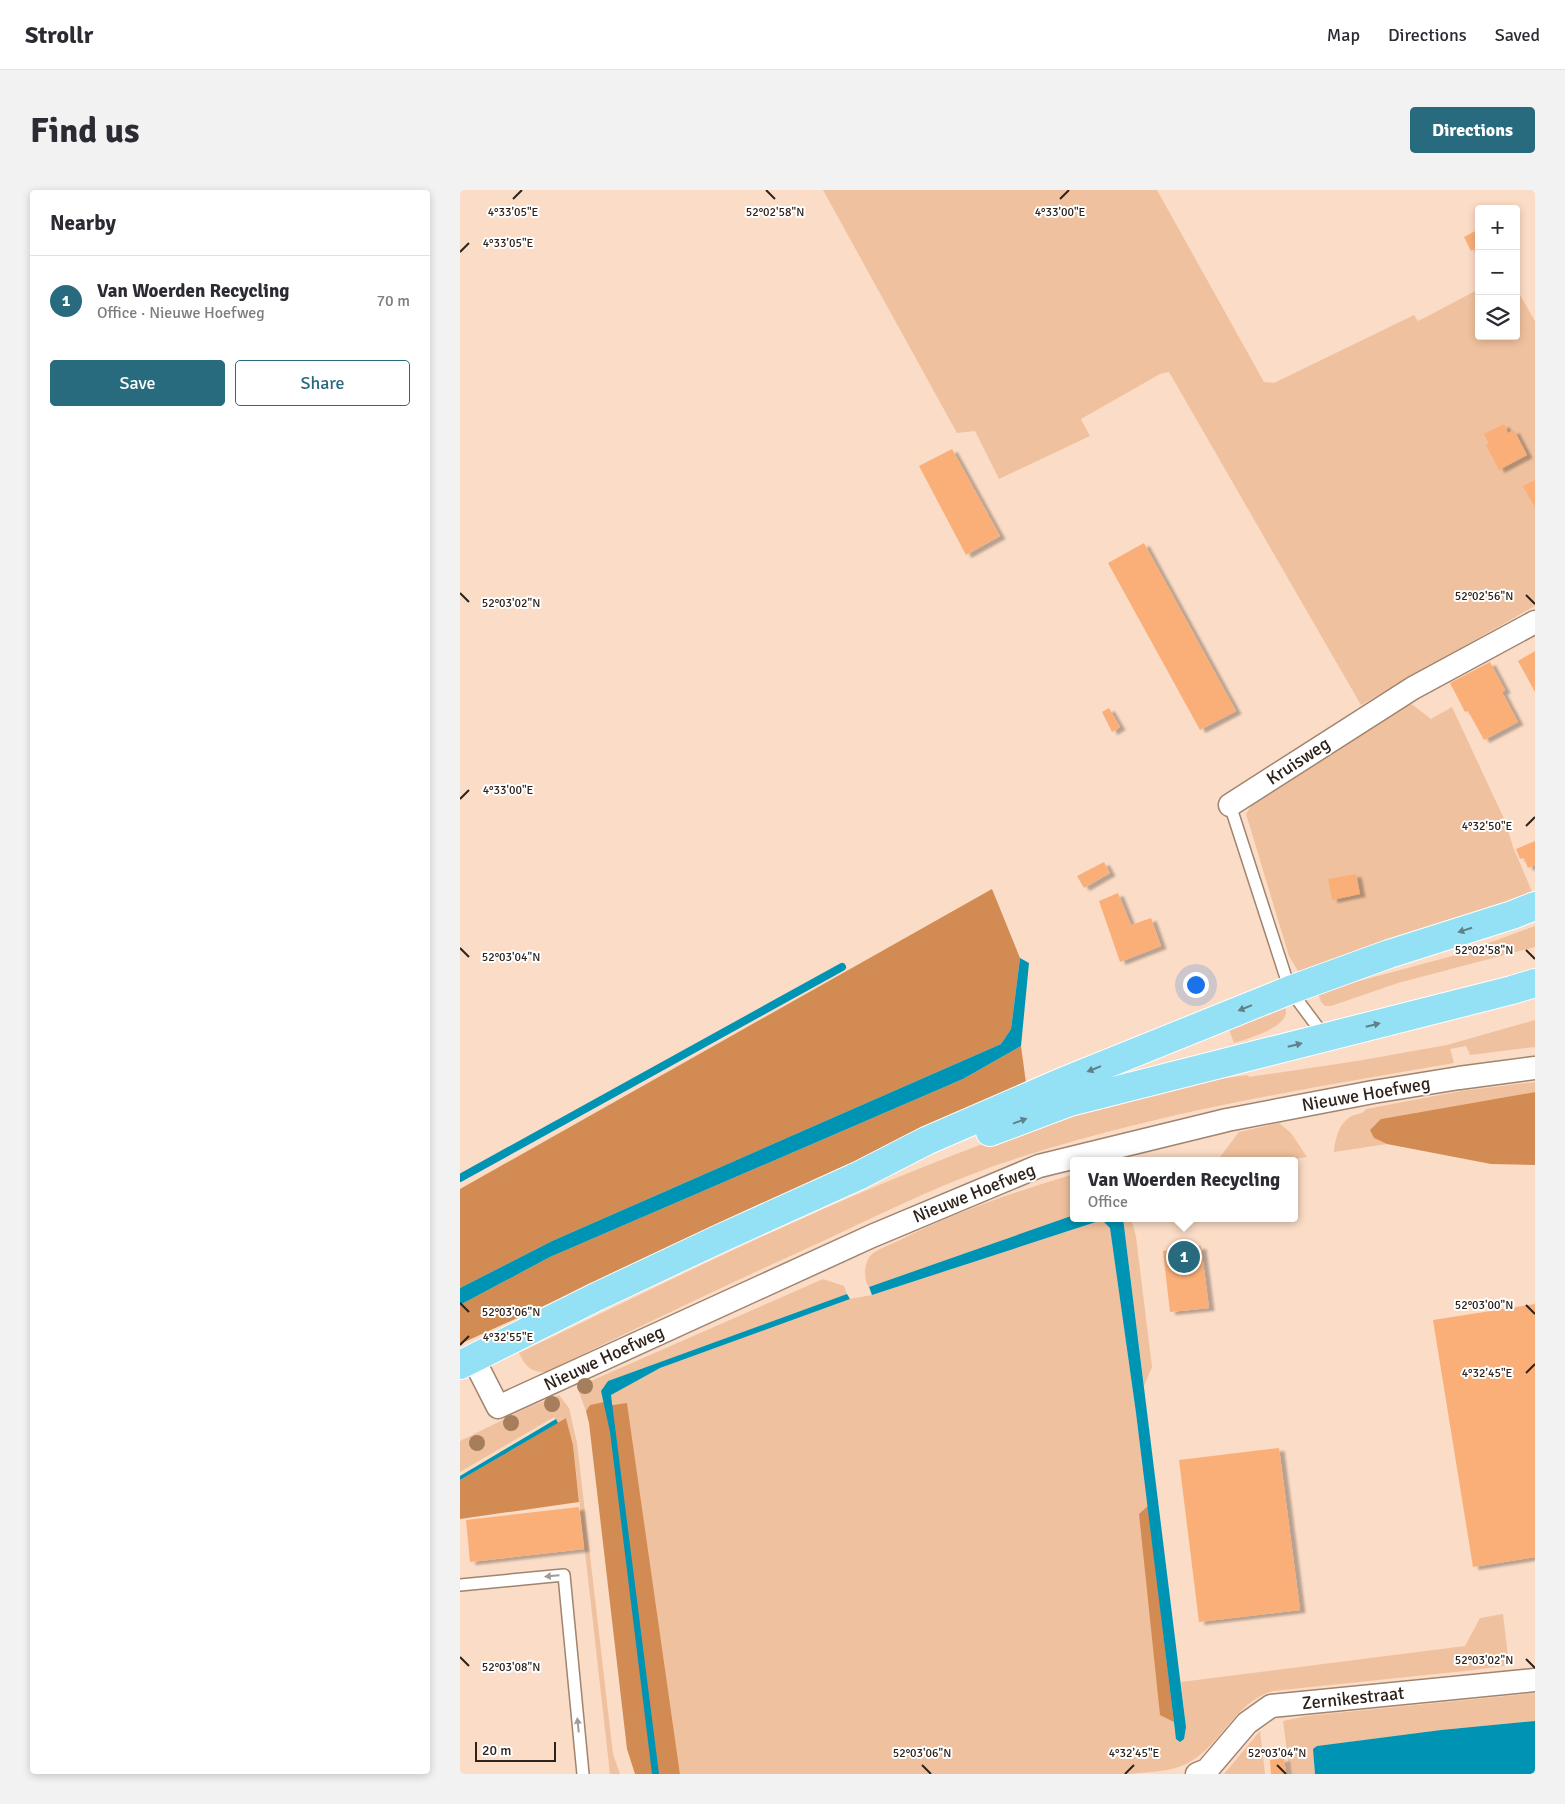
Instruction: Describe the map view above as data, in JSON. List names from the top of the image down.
{
  "streets": {
    "main road": ["Nieuwe Hoefweg"],
    "street": ["Kruisweg", "Zernikestraat"]
  },
  "crossings": [
    ["Kruisweg", "Nieuwe Hoefweg"]
  ],
  "scale_bar": "20 m",
  "page": {
    "header": "Strollr",
    "nav": ["Map", "Directions", "Saved"],
    "buttons": [
      "Directions",
      ["Save", "Share"]
    ],
    "title": "Find us",
    "heading": "Nearby",
    "map_buttons": ["+", "−"],
    "list": [
      {
        "mark": "1",
        "name": "Van Woerden Recycling",
        "note": "Office · Nieuwe Hoefweg",
        "value": "70 m"
      }
    ],
    "popup": ["Van Woerden Recycling", "Office"],
    "pins": "1",
    "scale": "20 m"
  },
  "coordinates": [
    "4°33'05\"E",
    "52°02'58\"N",
    "4°33'00\"E",
    "52°02'56\"N",
    "52°03'02\"N",
    "4°32'50\"E",
    "52°03'04\"N",
    "52°03'00\"N",
    "52°03'06\"N",
    "4°32'55\"E",
    "4°32'45\"E",
    "52°03'08\"N"
  ]
}
